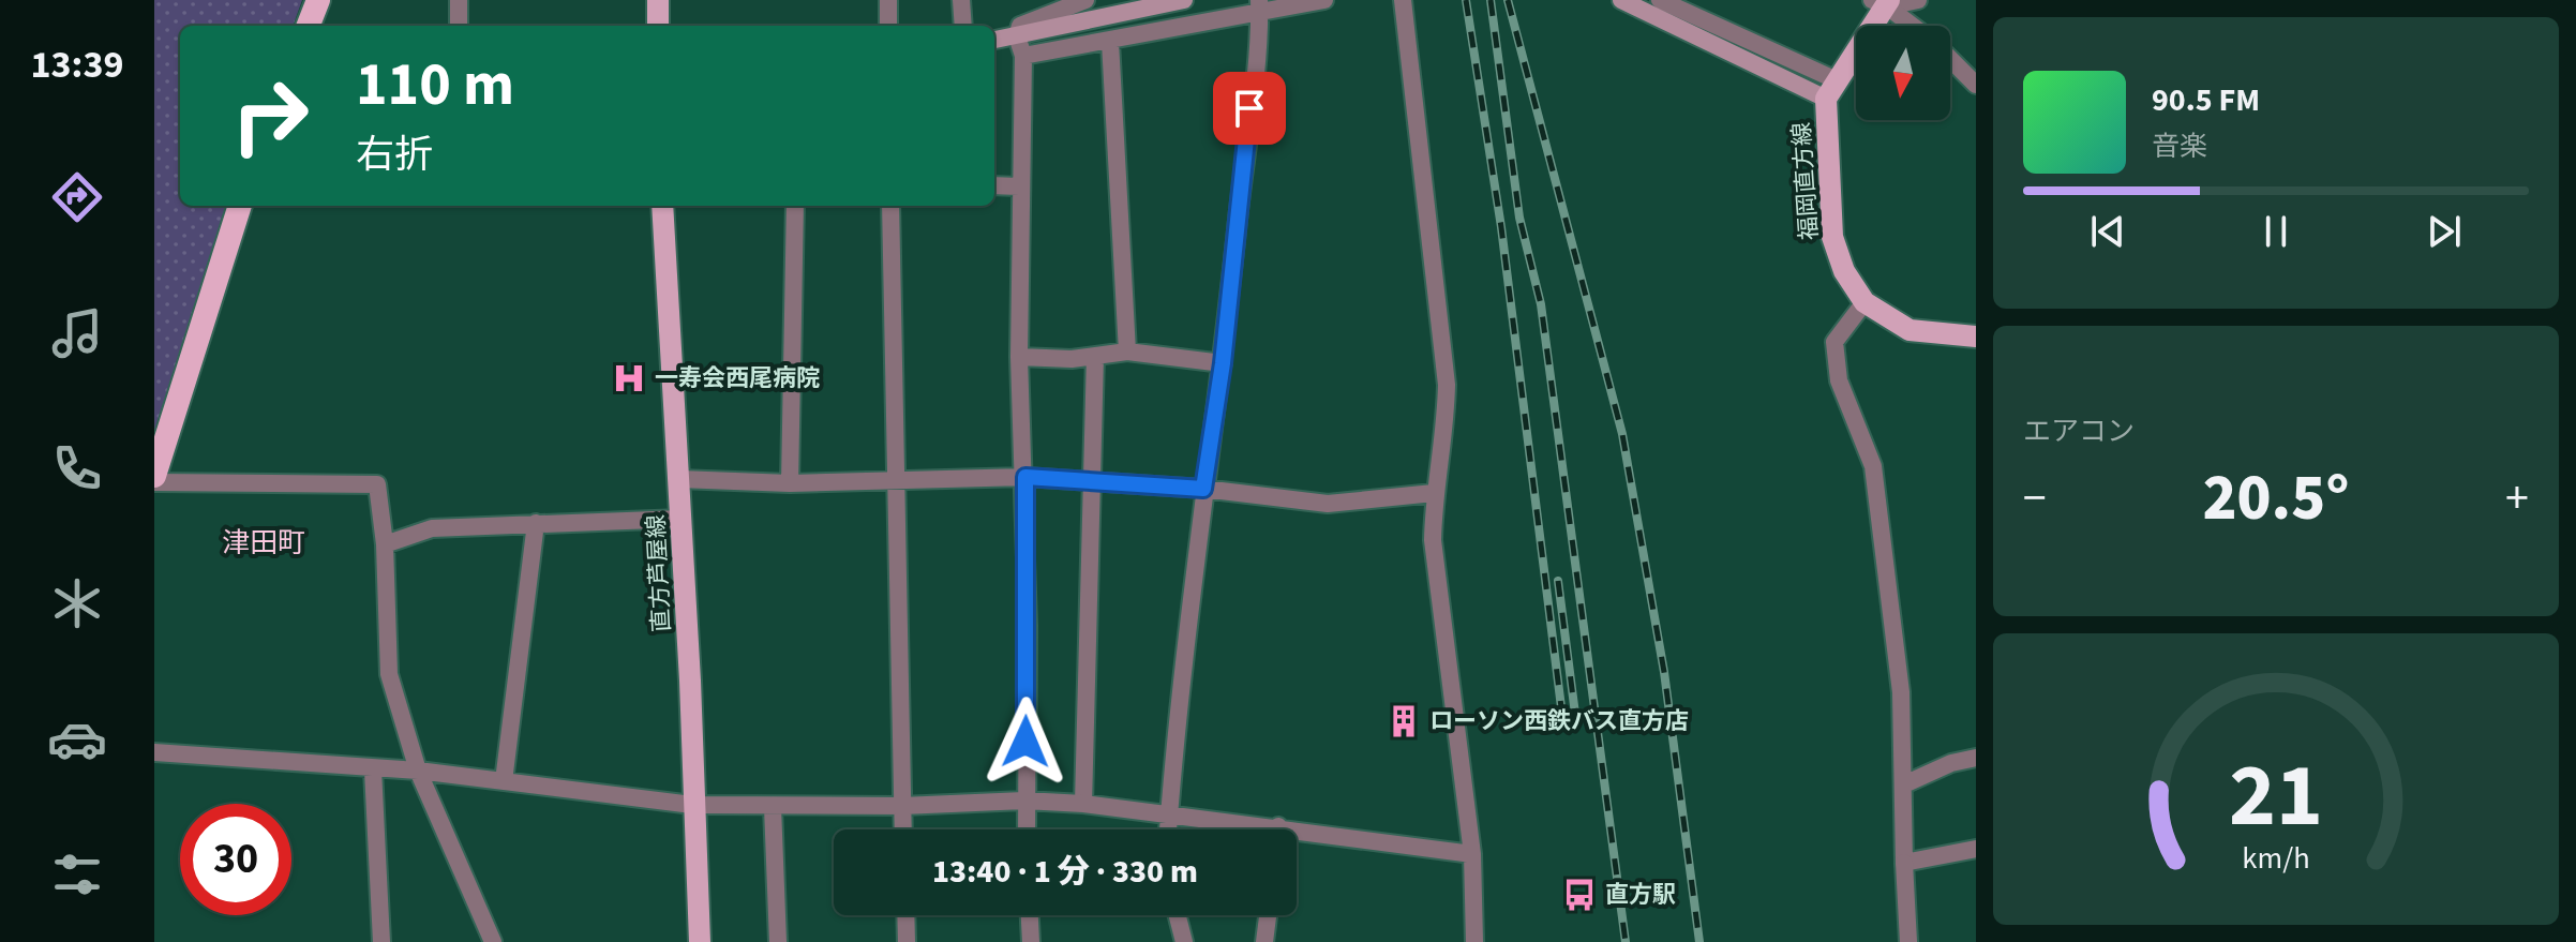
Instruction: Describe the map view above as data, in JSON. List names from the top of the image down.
{
  "streets": {
    "main road": ["福岡直方線", "直方芦屋線"]
  },
  "districts": ["津田町"],
  "places": {
    "hospital": ["一寿会西尾病院"],
    "building": ["ローソン西鉄バス直方店"],
    "bus stop": ["直方駅"]
  },
  "north": "bottom",
  "page": {
    "tabs": "13:39",
    "turn": ["110 m", "右折"],
    "song": ["90.5 FM", "音楽"],
    "tile": "エアコン",
    "heat": ["−", "20.5°", "+"],
    "limit": "30",
    "trip": "13:40 · 1 分 · 330 m",
    "gauge": ["21", "km/h"]
  }
}
